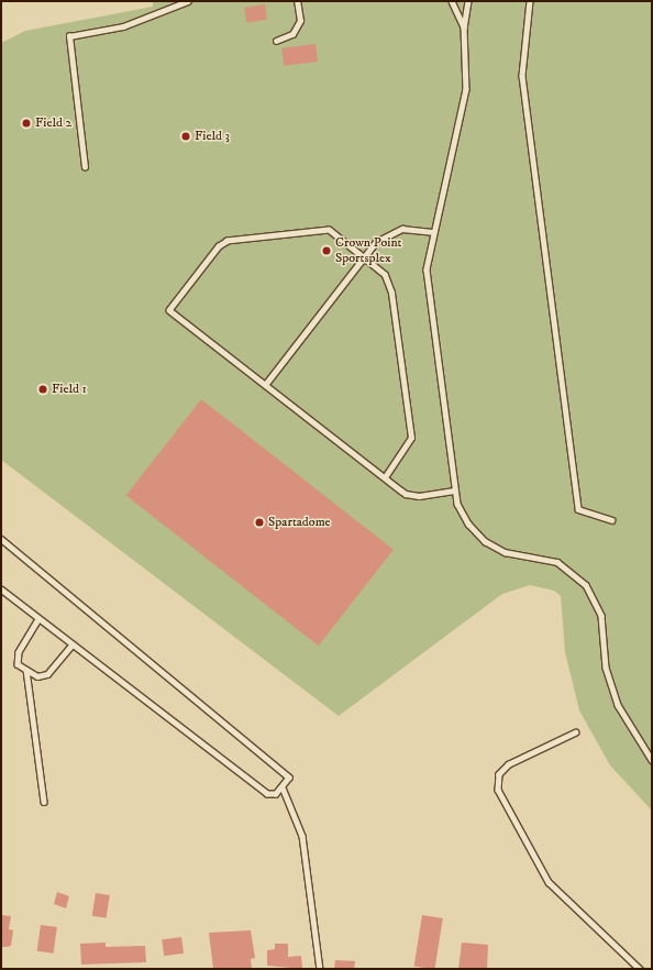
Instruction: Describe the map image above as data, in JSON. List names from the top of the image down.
{
  "places": [
    "Field 2",
    "Field 3",
    "Crown Point Sportsplex",
    "Field 1",
    "Spartadome"
  ]
}
